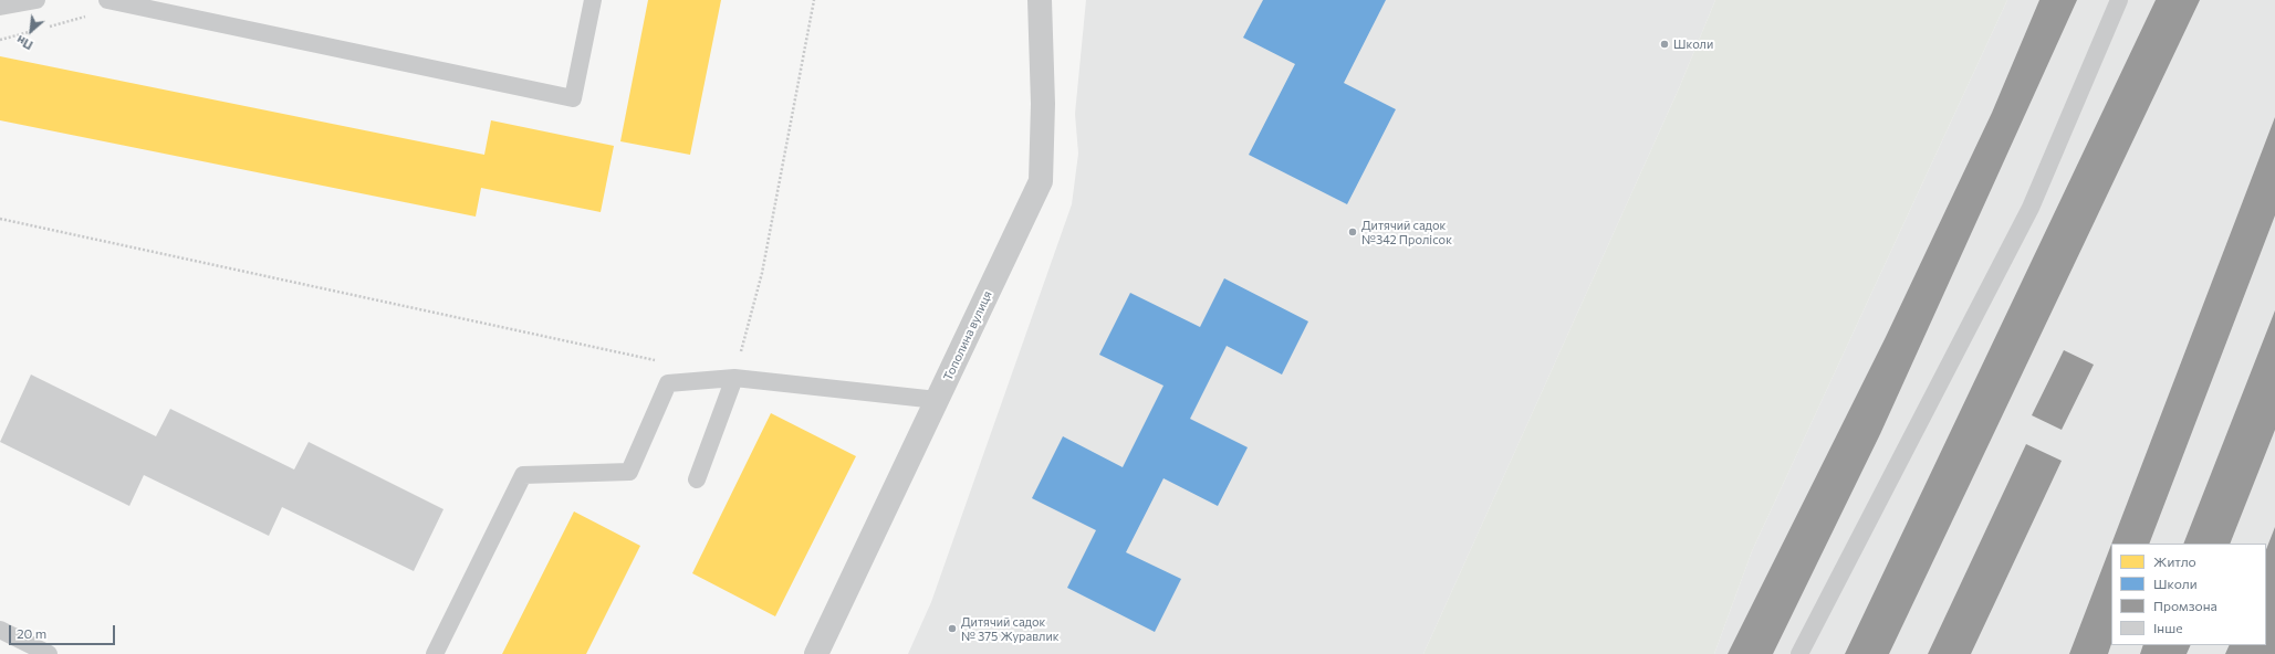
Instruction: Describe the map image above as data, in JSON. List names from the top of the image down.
{
  "streets": {
    "street": ["Тополина вулиця"]
  },
  "places": ["Школи", "Дитячий садок №342 Пролісок", "Дитячий садок № 375 Журавлик"],
  "legend": [
    "Житло",
    "Школи",
    "Промзона",
    "Інше"
  ],
  "scale_bar": "20 m",
  "north": "bottom left"
}
